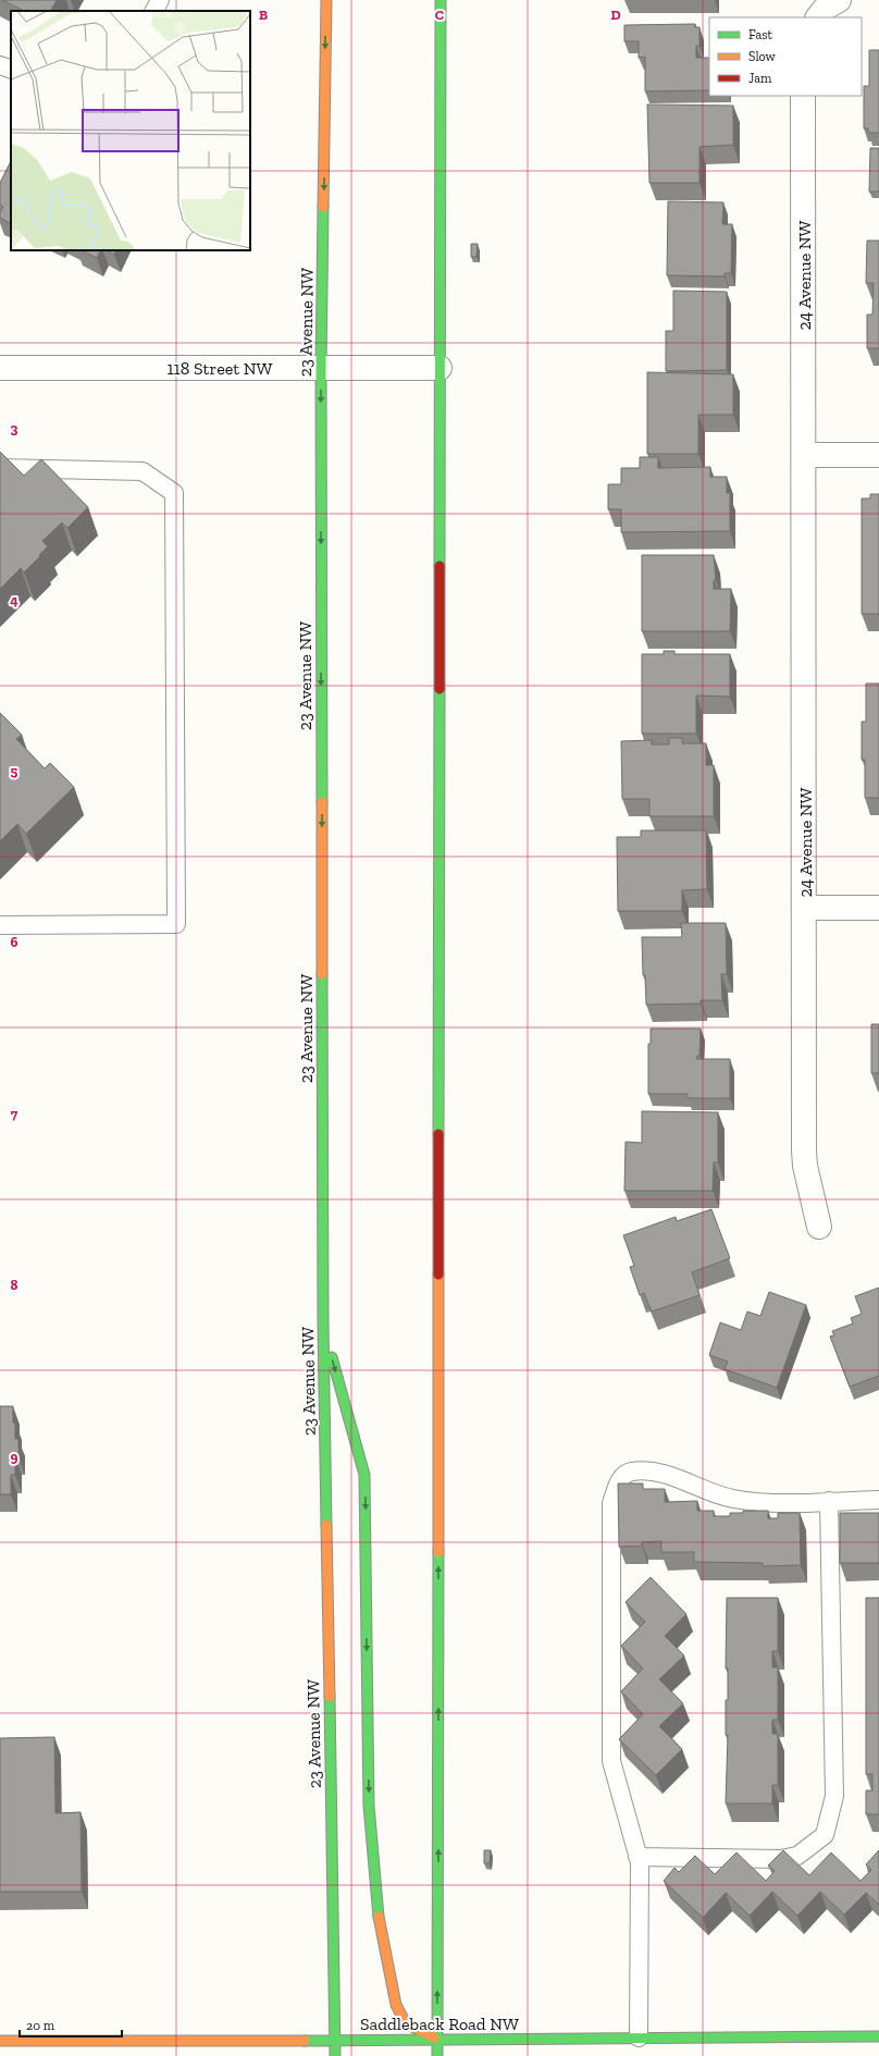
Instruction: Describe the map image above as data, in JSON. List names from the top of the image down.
{
  "streets": {
    "main road": ["23 Avenue NW", "Saddleback Road NW"],
    "street": ["24 Avenue NW", "118 Street NW"]
  },
  "crossings": [
    ["23 Avenue NW", "118 Street NW"],
    ["23 Avenue NW", "Saddleback Road NW"]
  ],
  "one_way": ["23 Avenue NW"],
  "legend": ["Fast", "Slow", "Jam"],
  "scale_bar": "20 m",
  "grid": {
    "columns": ["B", "C", "D"],
    "rows": [
      "3",
      "4",
      "5",
      "6",
      "7",
      "8",
      "9"
    ]
  }
}
